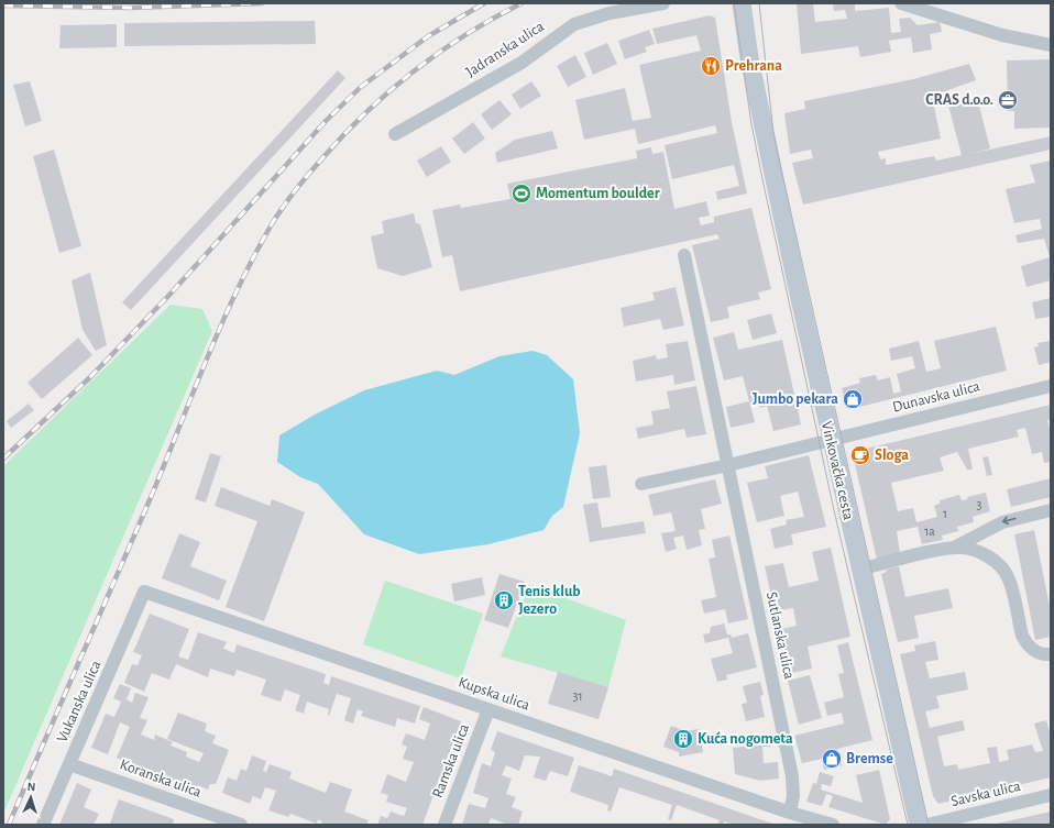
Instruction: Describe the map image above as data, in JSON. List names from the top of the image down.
{
  "streets": {
    "main road": ["Vinkovačka cesta"],
    "street": [
      "Jadranska ulica",
      "Dunavska ulica",
      "Sutlanska ulica",
      "Kupska ulica",
      "Vukanska ulica",
      "Ramska ulica",
      "Koranska ulica",
      "Savska ulica"
    ]
  },
  "crossings": [
    ["Dunavska ulica", "Vinkovačka cesta"],
    ["Sutlanska ulica", "Kupska ulica"],
    ["Kupska ulica", "Vukanska ulica"],
    ["Kupska ulica", "Ramska ulica"],
    ["Vukanska ulica", "Koranska ulica"]
  ],
  "places": {
    "restaurant": ["Prehrana"],
    "office": ["CRAS d.o.o."],
    "sports": ["Momentum boulder"],
    "shop": ["Jumbo pekara", "Bremse"],
    "cafe": ["Sloga"],
    "building": ["Tenis klub Jezero", "Kuća nogometa"]
  },
  "house_numbers": [
    "3",
    "1",
    "1a",
    "31"
  ],
  "north": "top"
}
